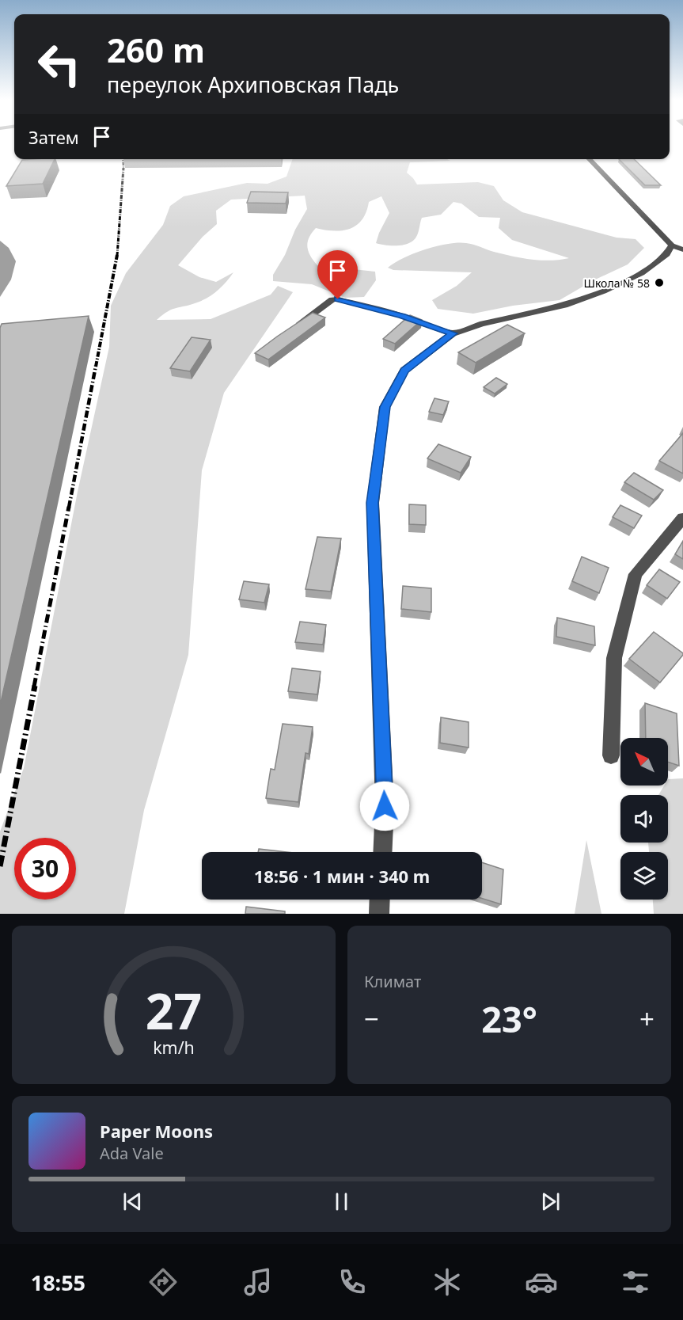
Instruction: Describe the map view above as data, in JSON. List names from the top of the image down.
{
  "places": ["Школа № 58"],
  "north": "top left",
  "page": {
    "turn": ["260 m", "переулок Архиповская Падь"],
    "then": "Затем",
    "limit": "30",
    "trip": "18:56 · 1 мин · 340 m",
    "tile": "Климат",
    "heat": ["−", "23°", "+"],
    "song": ["Paper Moons", "Ada Vale"],
    "tabs": "18:55",
    "gauge": ["27", "km/h"]
  }
}
